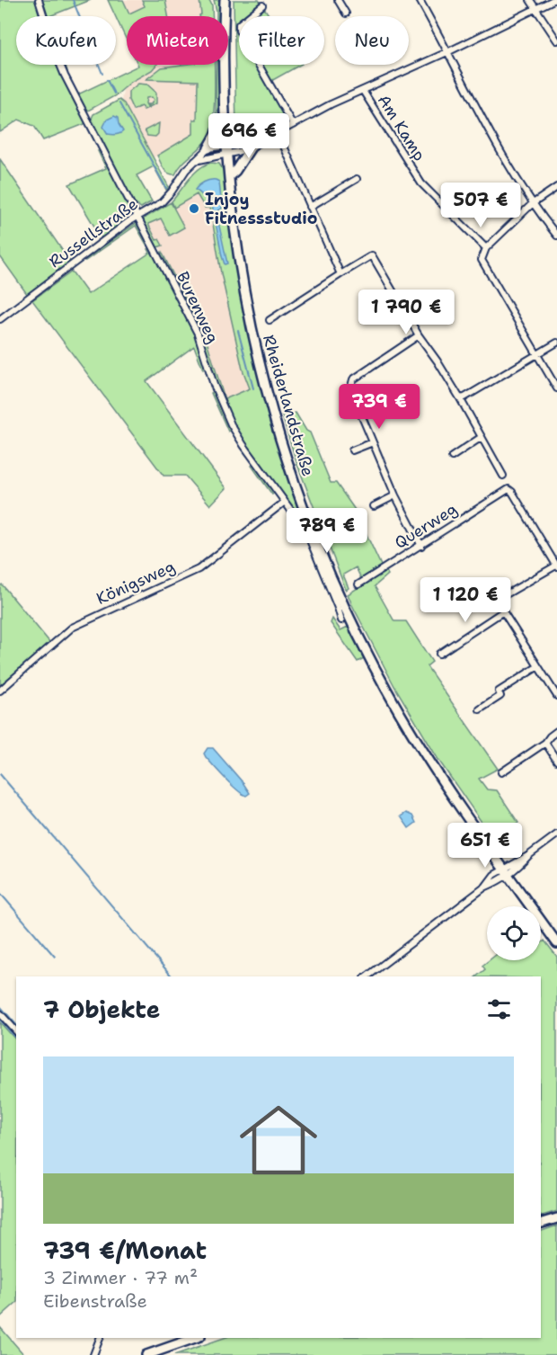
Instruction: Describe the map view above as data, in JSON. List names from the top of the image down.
{
  "streets": {
    "main road": ["Rheiderlandstraße"],
    "street": [
      "Am Kamp",
      "Russellstraße",
      "Burenweg",
      "Querweg",
      "Königsweg"
    ]
  },
  "crossings": [
    ["Russellstraße", "Burenweg"],
    ["Burenweg", "Königsweg"]
  ],
  "places": ["Injoy Fitnessstudio"],
  "page": {
    "chip": [
      "Kaufen",
      "Mieten",
      "Filter",
      "Neu"
    ],
    "price": [
      "696 €",
      "507 €",
      "1 790 €",
      "739 €",
      "789 €",
      "1 120 €",
      "651 €"
    ],
    "heading": "7 Objekte",
    "list": [
      {
        "name": "739 €/Monat",
        "note": "3 Zimmer · 77 m² · Eibenstraße"
      }
    ]
  }
}
